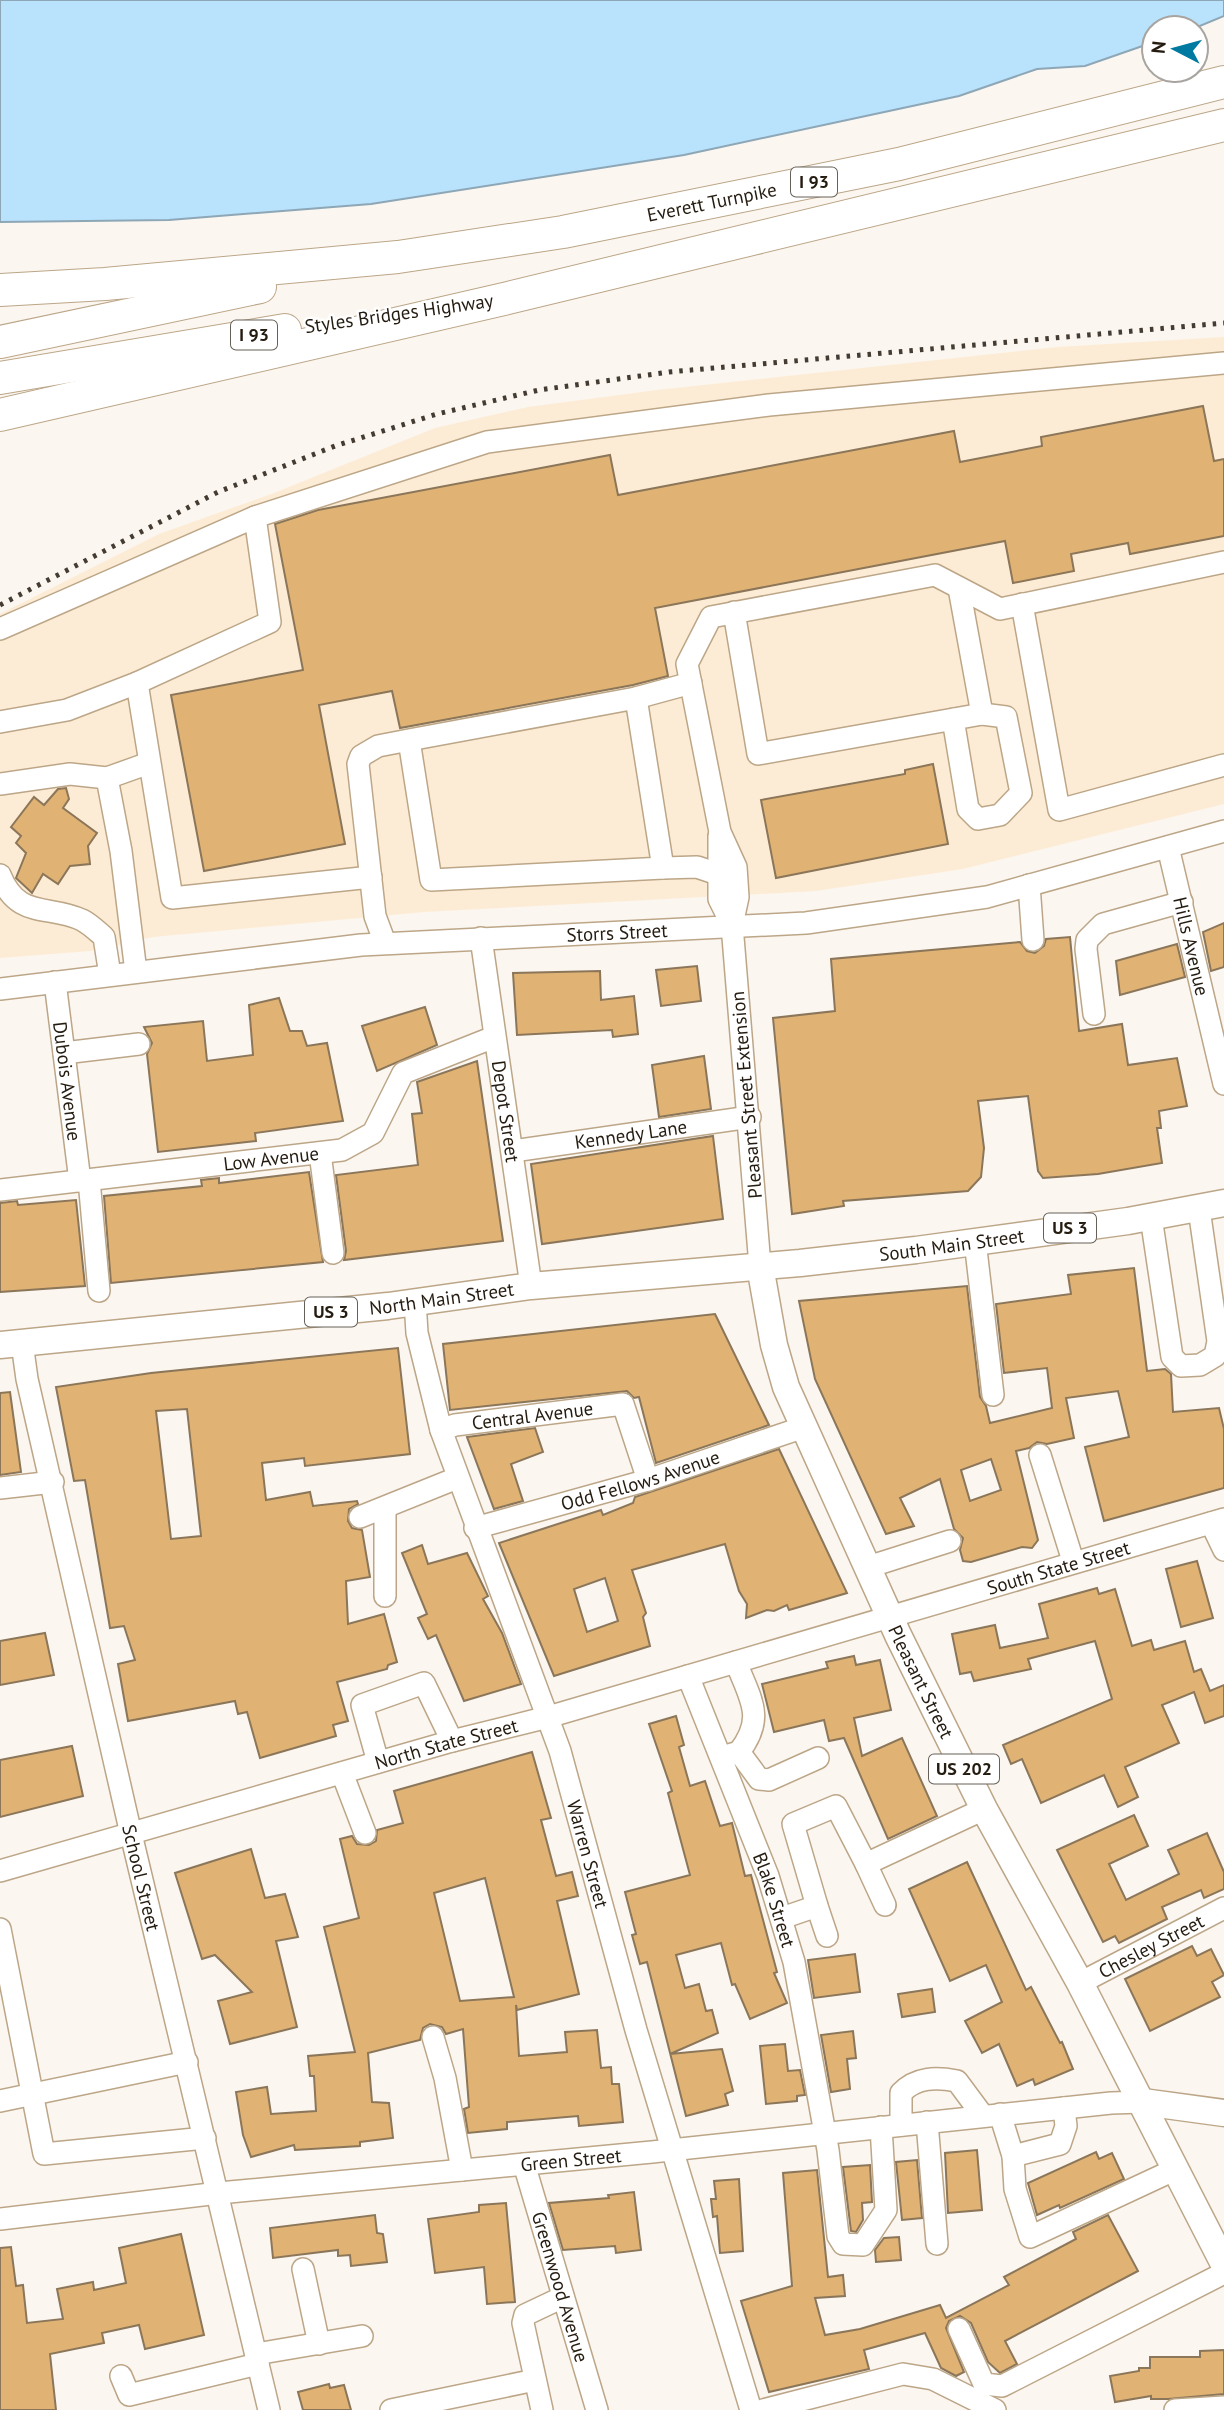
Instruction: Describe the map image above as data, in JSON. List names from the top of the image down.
{
  "streets": {
    "highway": ["I 93", "Everett Turnpike", "Styles Bridges Highway"],
    "main road": [
      "US 3",
      "South Main Street",
      "North Main Street",
      "Pleasant Street",
      "US 202"
    ],
    "street": [
      "Storrs Street",
      "Hills Avenue",
      "Dubois Avenue",
      "Pleasant Street Extension",
      "Depot Street",
      "Kennedy Lane",
      "Low Avenue",
      "Central Avenue",
      "Odd Fellows Avenue",
      "South State Street",
      "North State Street",
      "Warren Street",
      "School Street",
      "Blake Street",
      "Chesley Street",
      "Green Street",
      "Greenwood Avenue"
    ]
  },
  "crossings": [
    ["I 93", "Everett Turnpike"],
    ["I 93", "Styles Bridges Highway"],
    ["Storrs Street", "Hills Avenue"],
    ["Storrs Street", "Dubois Avenue"],
    ["Storrs Street", "Pleasant Street Extension"],
    ["Storrs Street", "Depot Street"],
    ["Dubois Avenue", "Low Avenue"],
    ["Pleasant Street Extension", "Kennedy Lane"],
    ["Pleasant Street Extension", "South Main Street"],
    ["Pleasant Street Extension", "North Main Street"],
    ["Pleasant Street Extension", "Pleasant Street"],
    ["Depot Street", "Kennedy Lane"],
    ["Depot Street", "Low Avenue"],
    ["Depot Street", "North Main Street"],
    ["South Main Street", "North Main Street"],
    ["South Main Street", "Pleasant Street"],
    ["North Main Street", "Pleasant Street"],
    ["North Main Street", "Warren Street"],
    ["North Main Street", "School Street"],
    ["Central Avenue", "Odd Fellows Avenue"],
    ["Central Avenue", "Warren Street"],
    ["Odd Fellows Avenue", "Pleasant Street"],
    ["Odd Fellows Avenue", "Warren Street"],
    ["South State Street", "Pleasant Street"],
    ["South State Street", "North State Street"],
    ["Pleasant Street", "North State Street"],
    ["Pleasant Street", "Chesley Street"],
    ["Pleasant Street", "Green Street"],
    ["North State Street", "Warren Street"],
    ["North State Street", "School Street"],
    ["North State Street", "Blake Street"],
    ["Warren Street", "Green Street"],
    ["School Street", "Green Street"],
    ["Blake Street", "Green Street"],
    ["Green Street", "Greenwood Avenue"]
  ],
  "north": "left"
}
